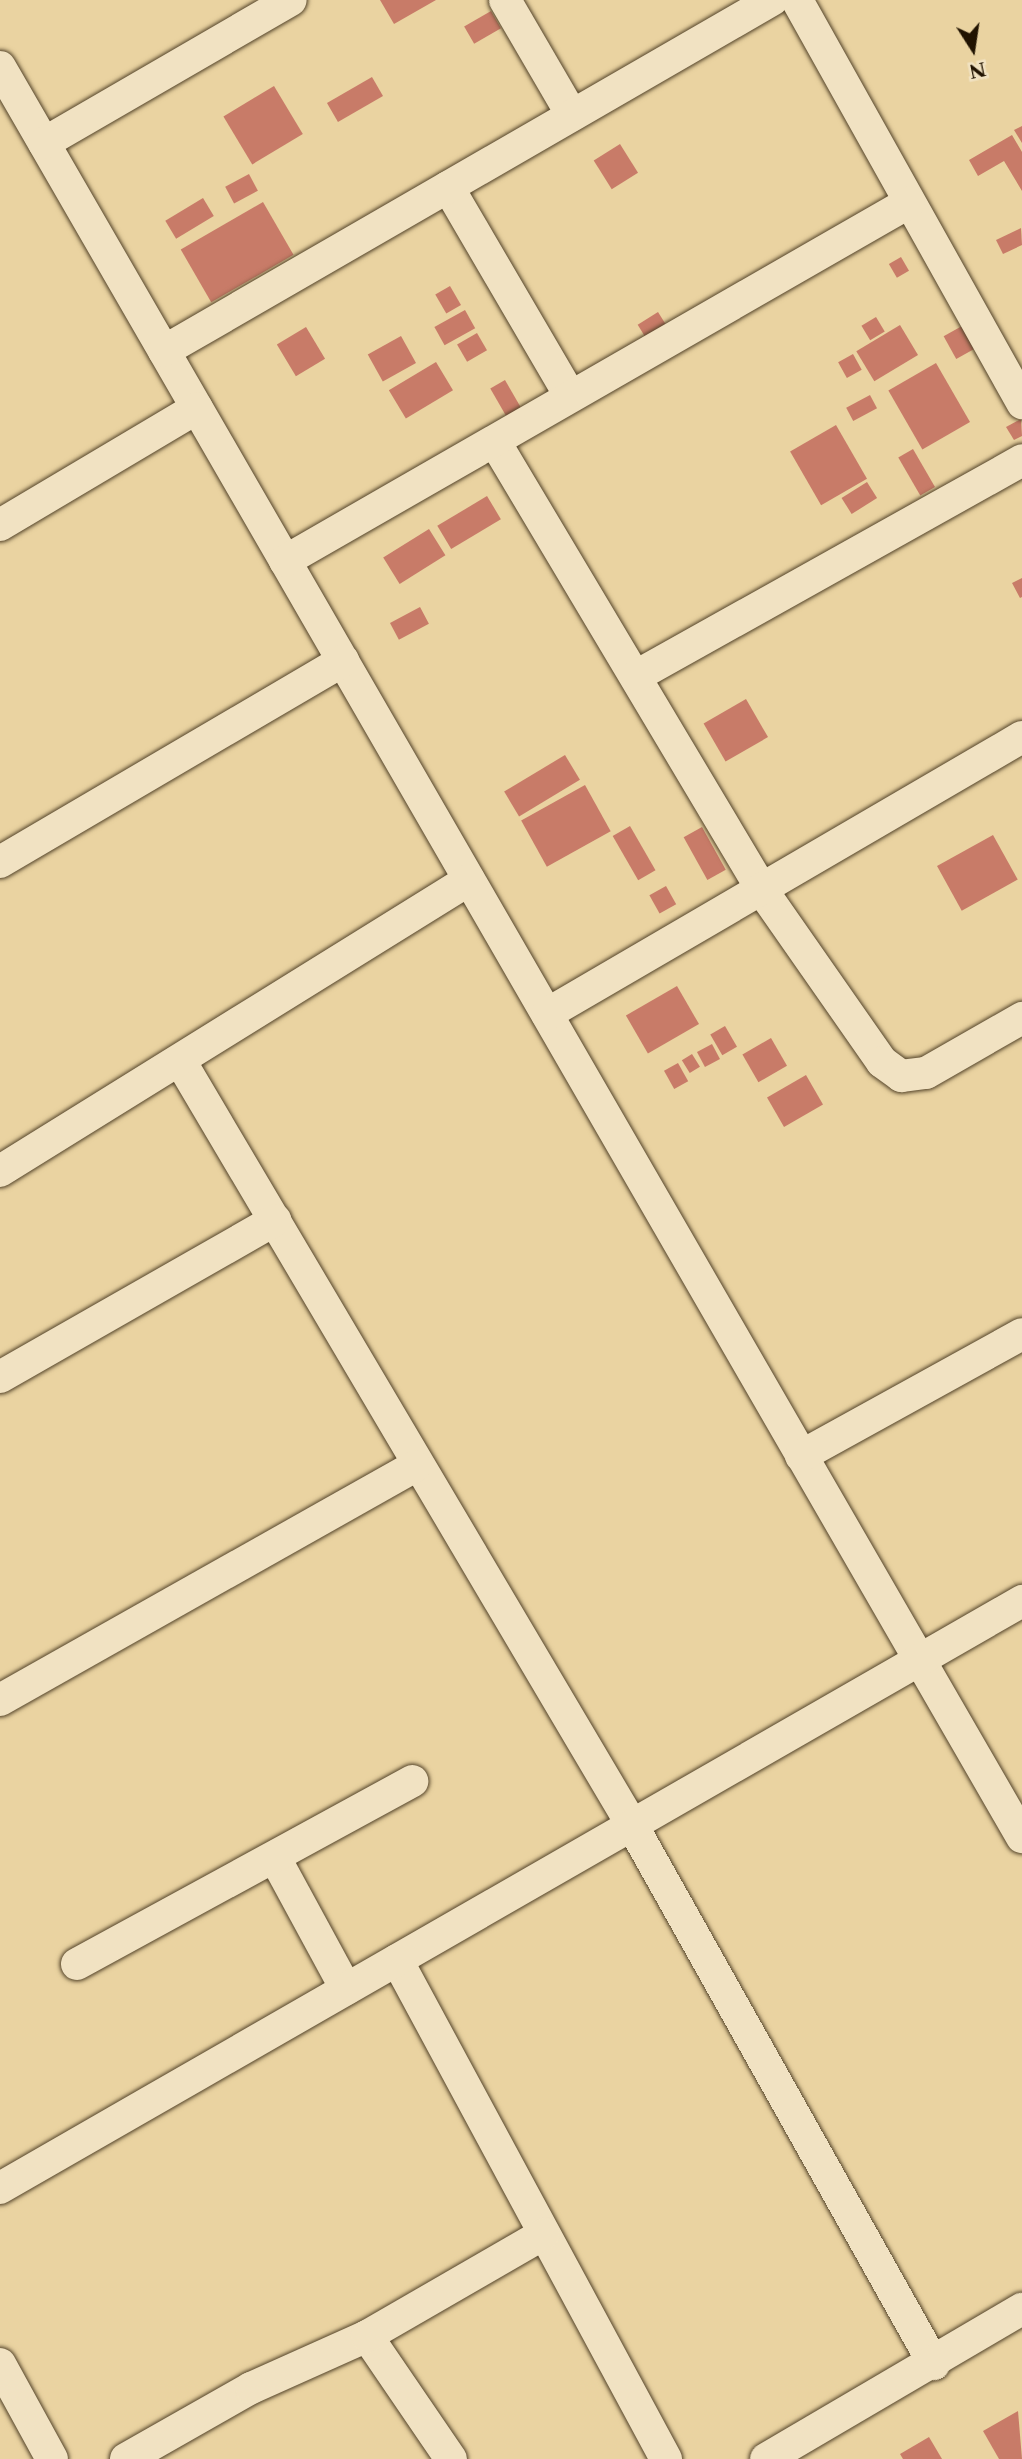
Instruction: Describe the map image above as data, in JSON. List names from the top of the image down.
{
  "north": "bottom"
}
